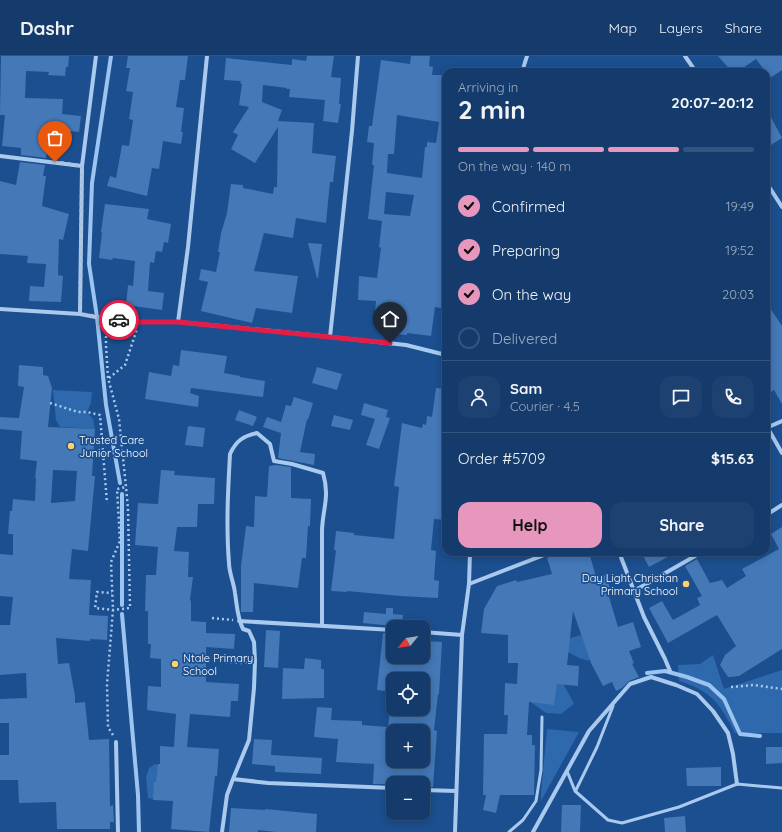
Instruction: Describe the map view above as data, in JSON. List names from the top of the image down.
{
  "places": ["Trusted Care Junior School", "Day Light Christian Primary School", "Ntale Primary School"],
  "north": "bottom left",
  "page": {
    "header": "Dashr",
    "nav": ["Map", "Layers", "Share"],
    "heading": ["2 min", "Arriving in", "20:07–20:12"],
    "panel": [
      "Sam",
      "Courier · 4.5",
      "Order #5709",
      "$15.63"
    ],
    "bar": "On the way · 140 m",
    "list": [
      ["Confirmed", "19:49"],
      ["Preparing", "19:52"],
      ["On the way", "20:03"],
      "Delivered"
    ],
    "buttons": ["Help", "Share"],
    "map_buttons": ["+", "−"]
  }
}
